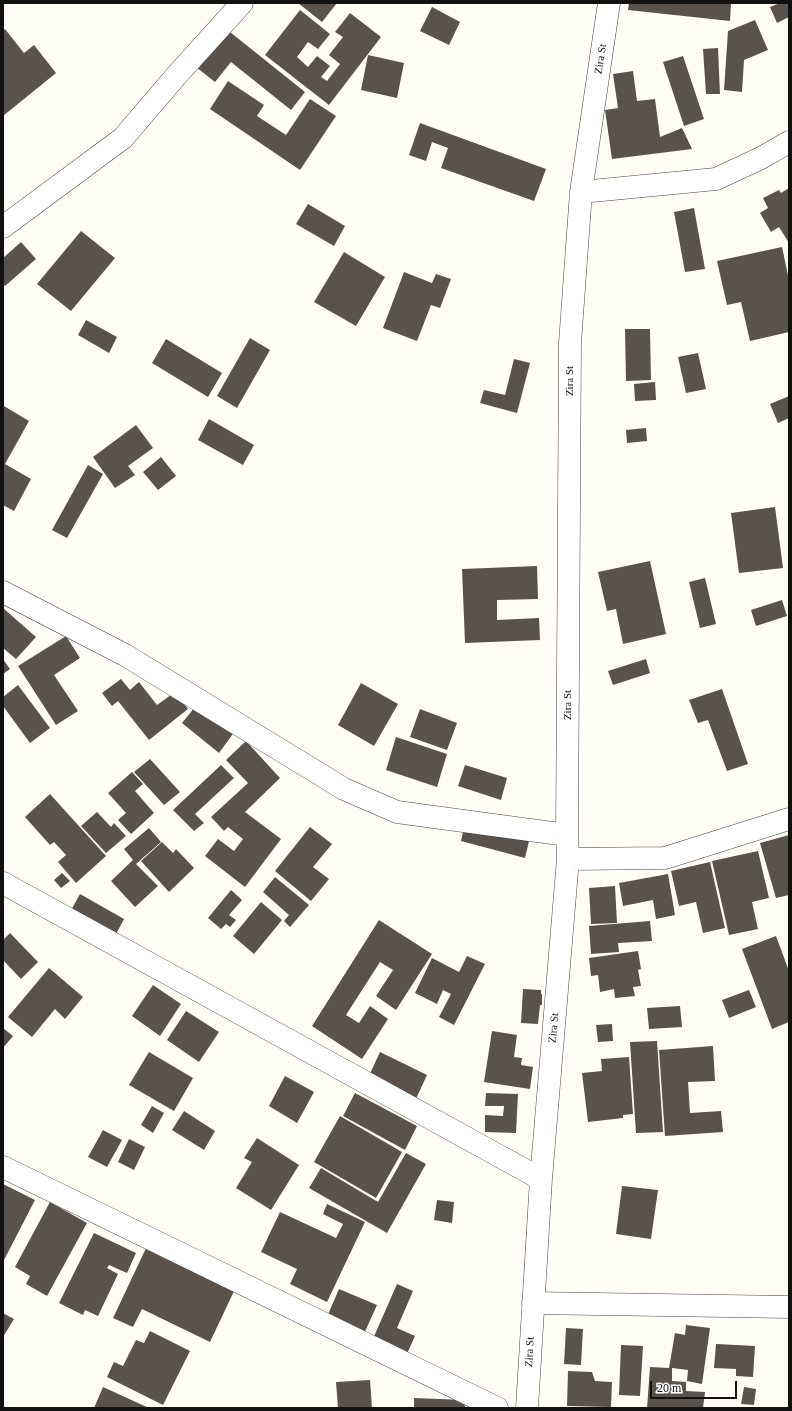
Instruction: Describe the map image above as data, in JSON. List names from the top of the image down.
{
  "streets": {
    "street": ["Zira St"]
  },
  "scale_bar": "20 m"
}
